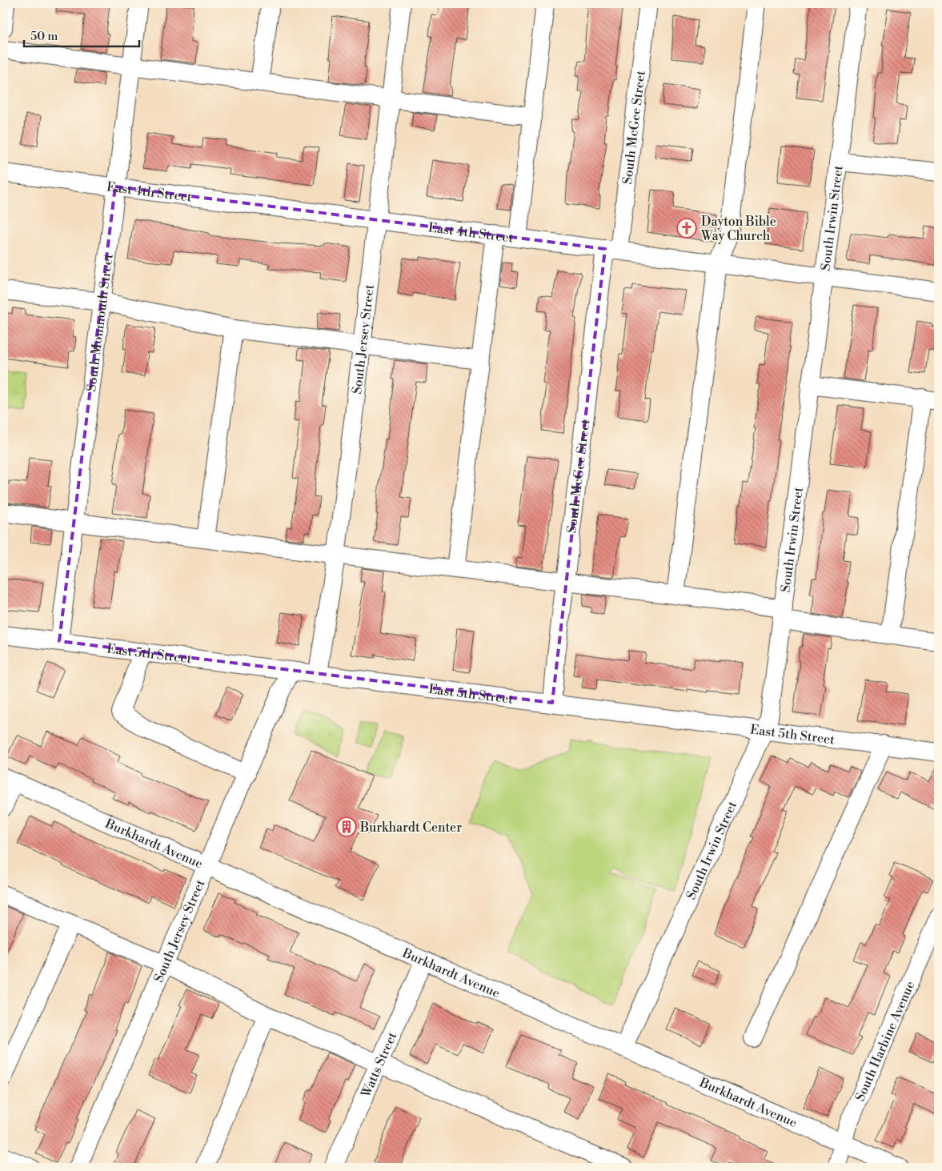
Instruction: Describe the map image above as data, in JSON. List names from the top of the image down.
{
  "streets": {
    "street": [
      "South McGee Street",
      "East 4th Street",
      "South Irwin Street",
      "South Monmouth Street",
      "South Jersey Street",
      "East 5th Street",
      "Burkhardt Avenue",
      "South Harbine Avenue",
      "Watts Street"
    ]
  },
  "crossings": [
    ["South McGee Street", "East 4th Street"],
    ["South McGee Street", "East 5th Street"],
    ["East 4th Street", "South Irwin Street"],
    ["East 4th Street", "South Monmouth Street"],
    ["East 4th Street", "South Jersey Street"],
    ["South Irwin Street", "East 5th Street"],
    ["South Irwin Street", "Burkhardt Avenue"],
    ["South Monmouth Street", "East 5th Street"],
    ["South Jersey Street", "East 5th Street"],
    ["South Jersey Street", "Burkhardt Avenue"],
    ["Burkhardt Avenue", "South Harbine Avenue"],
    ["Burkhardt Avenue", "Watts Street"]
  ],
  "places": {
    "church": ["Dayton Bible Way Church"],
    "building": ["Burkhardt Center"]
  },
  "scale_bar": "50 m"
}
